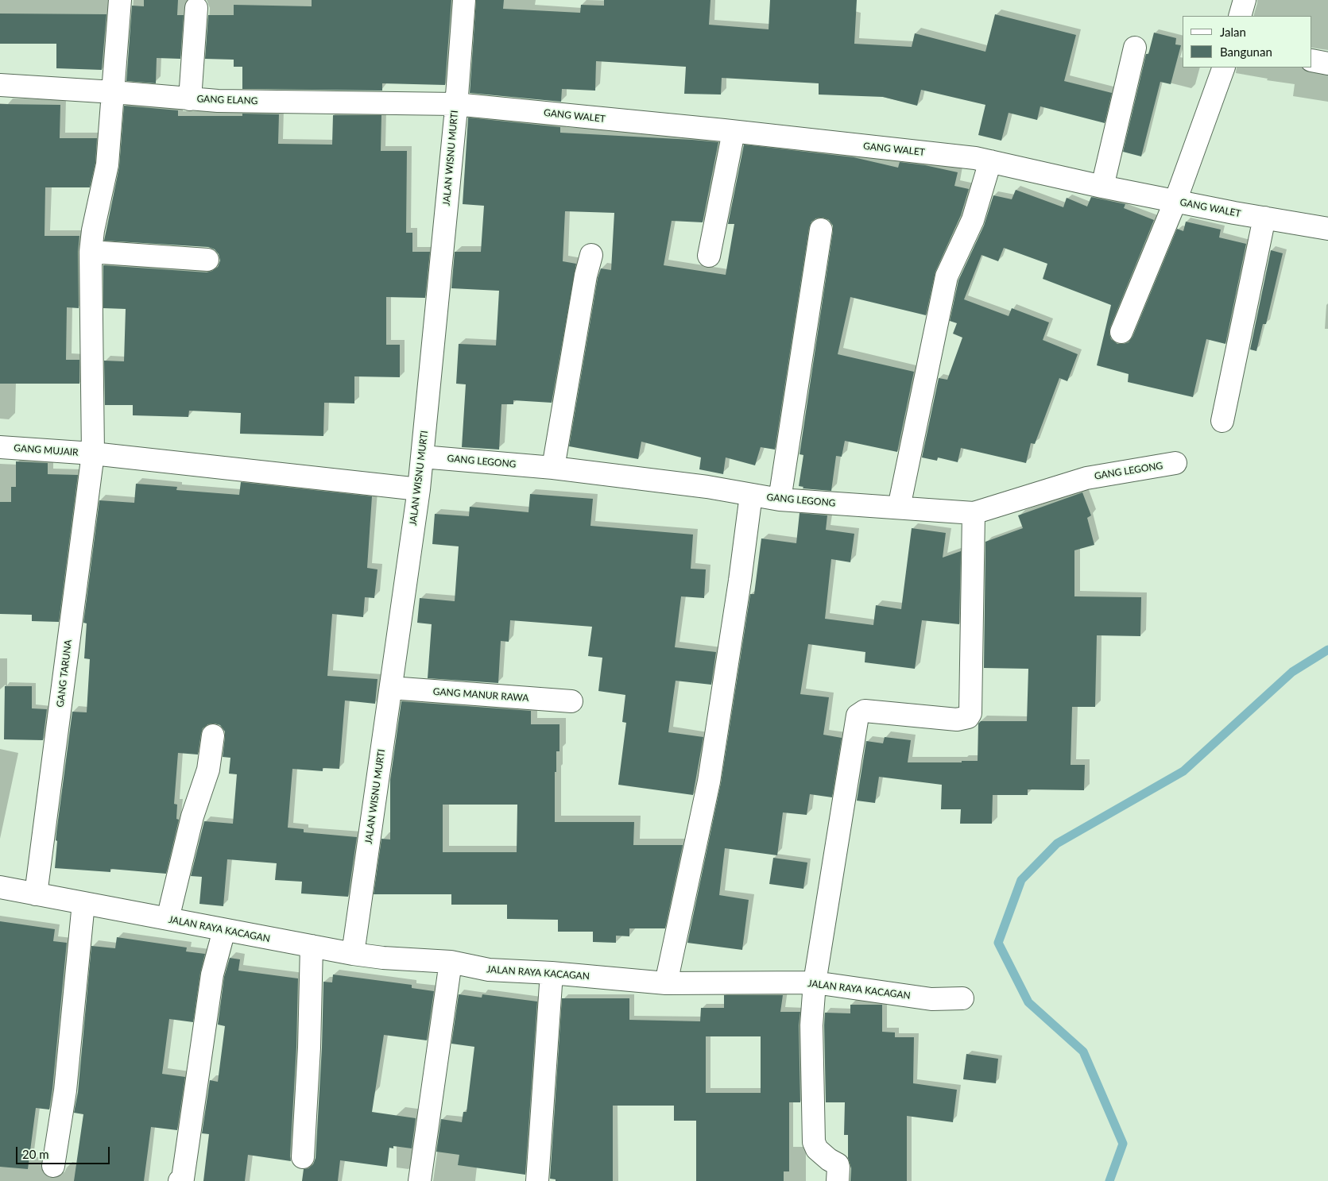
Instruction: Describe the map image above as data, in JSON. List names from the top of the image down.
{
  "streets": {
    "street": [
      "GANG ELANG",
      "GANG WALET",
      "JALAN WISNU MURTI",
      "GANG MUJAIR",
      "GANG LEGONG",
      "GANG TARUNA",
      "GANG MANUR RAWA",
      "JALAN RAYA KACAGAN"
    ]
  },
  "crossings": [
    ["GANG ELANG", "GANG WALET"],
    ["GANG ELANG", "JALAN WISNU MURTI"],
    ["GANG ELANG", "GANG TARUNA"],
    ["GANG WALET", "JALAN WISNU MURTI"],
    ["JALAN WISNU MURTI", "GANG MUJAIR"],
    ["JALAN WISNU MURTI", "GANG LEGONG"],
    ["JALAN WISNU MURTI", "GANG MANUR RAWA"],
    ["JALAN WISNU MURTI", "JALAN RAYA KACAGAN"],
    ["GANG MUJAIR", "GANG TARUNA"],
    ["GANG TARUNA", "JALAN RAYA KACAGAN"]
  ],
  "legend": ["Jalan", "Bangunan"],
  "scale_bar": "20 m"
}
